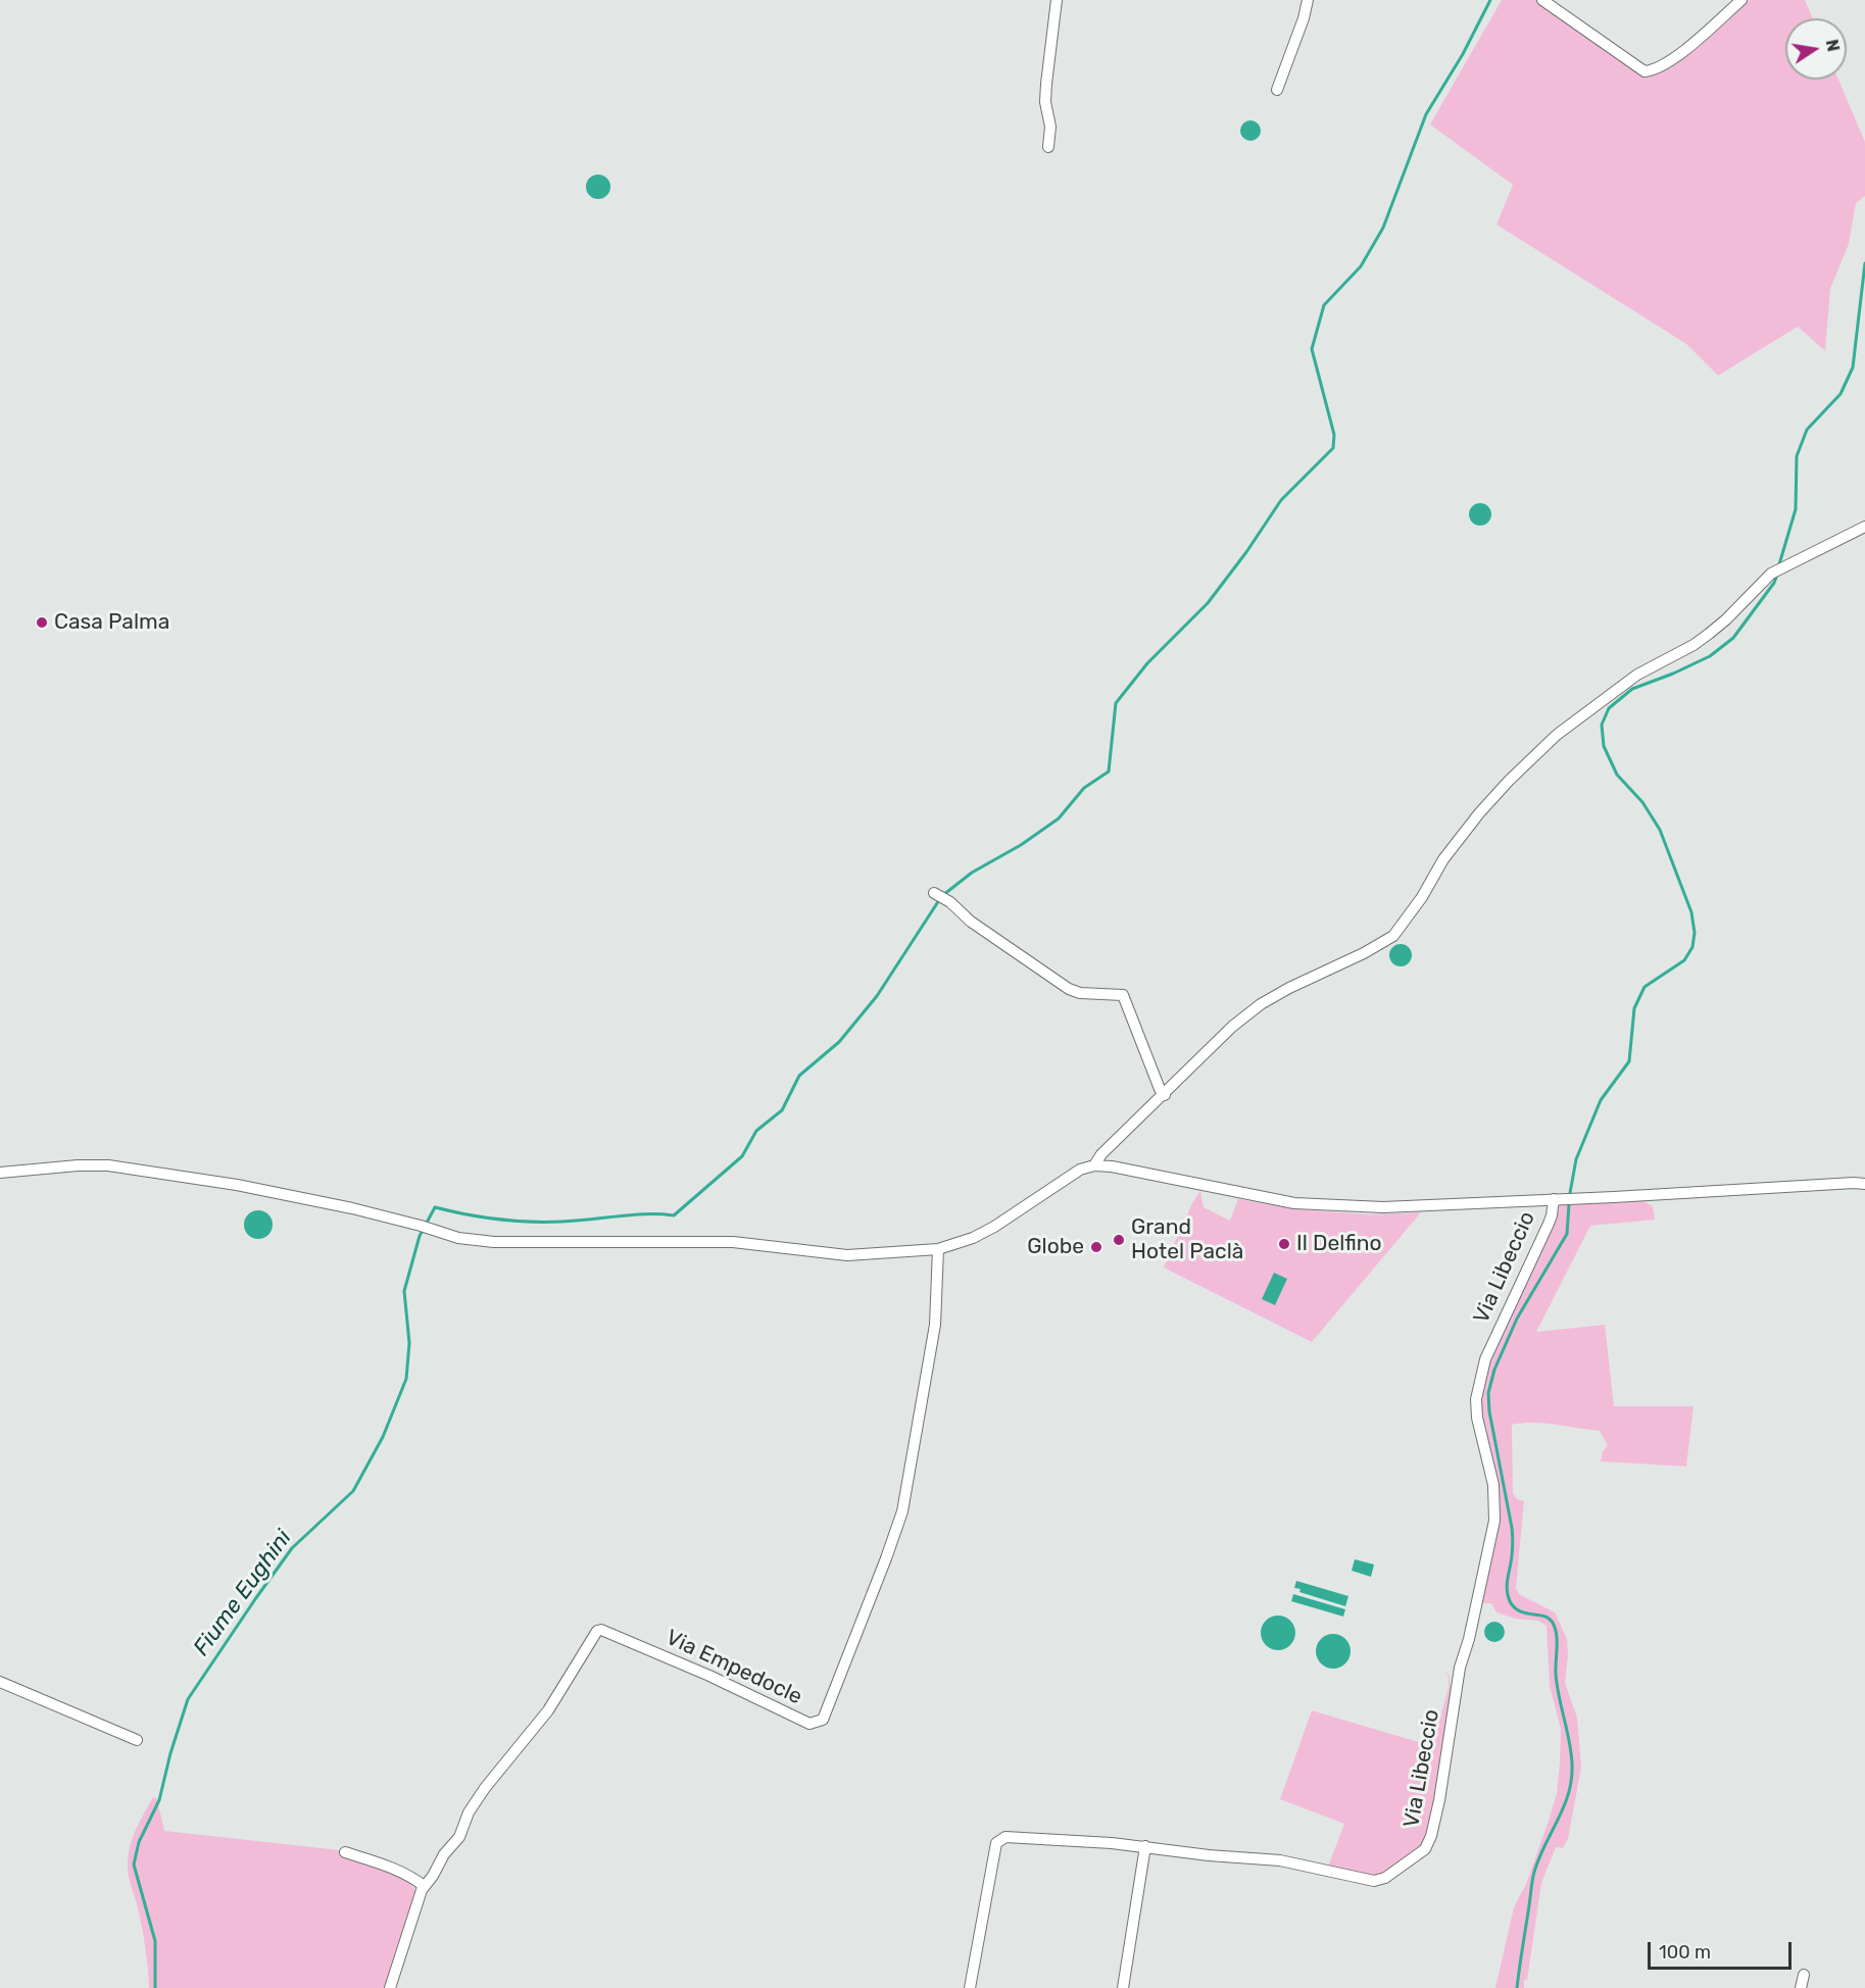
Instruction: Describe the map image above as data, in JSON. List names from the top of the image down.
{
  "streets": {
    "street": ["Via Libeccio", "Via Empedocle"]
  },
  "water": ["Fiume Eughini"],
  "places": [
    "Casa Palma",
    "Grand Hotel Paclà",
    "Il Delfino",
    "Globe"
  ],
  "scale_bar": "100 m",
  "north": "right"
}
